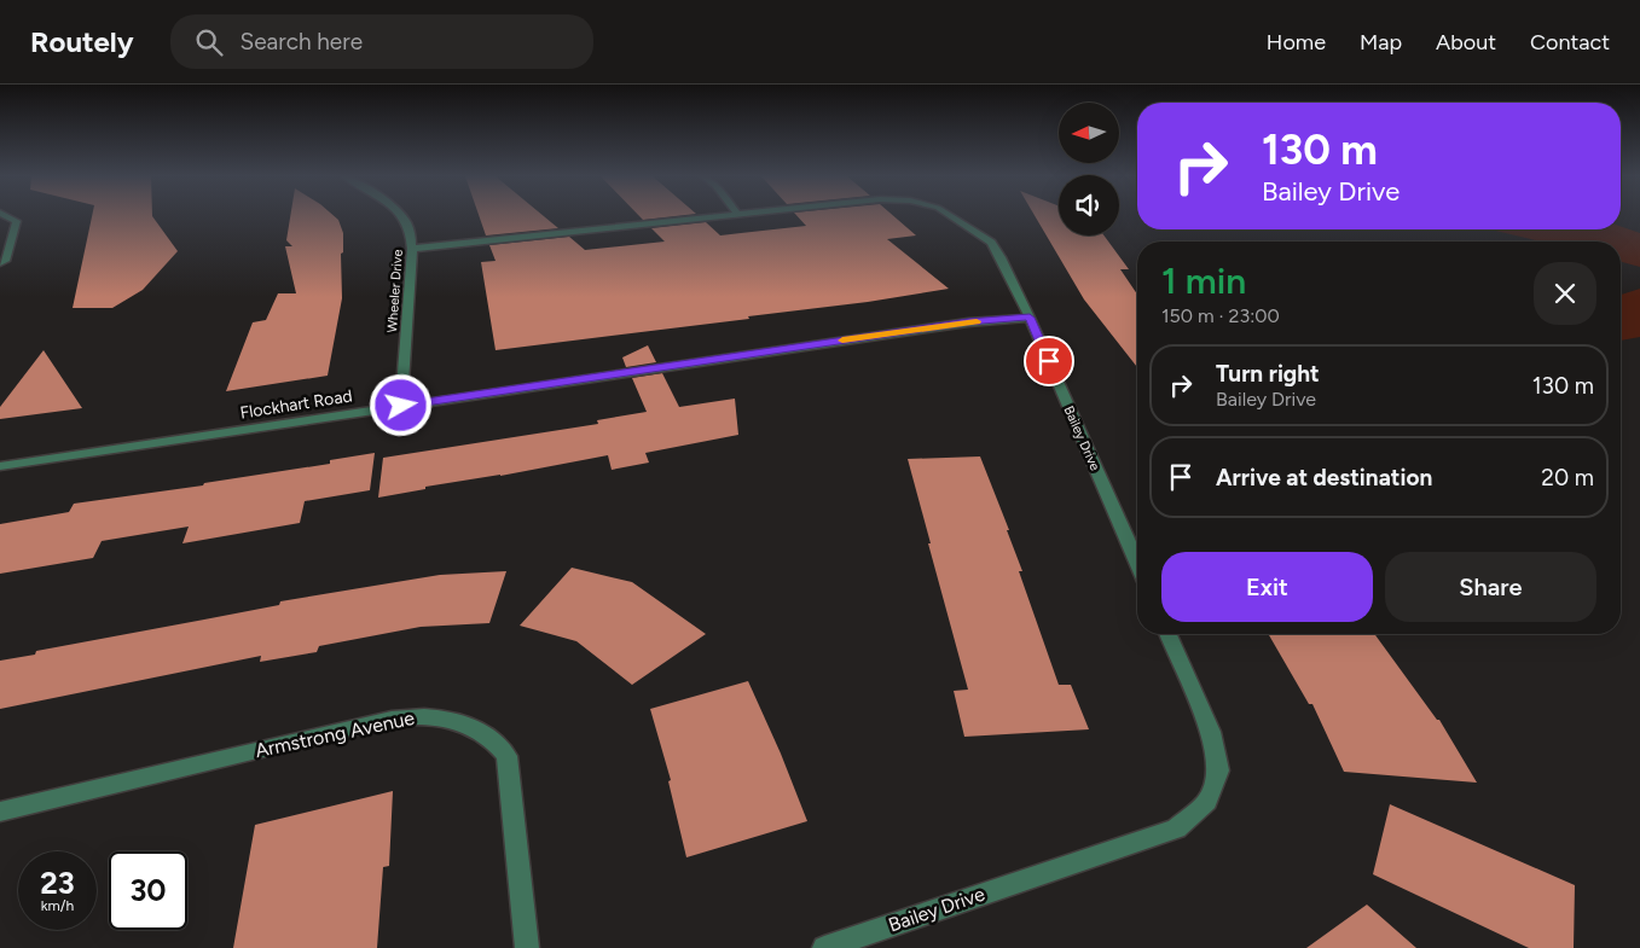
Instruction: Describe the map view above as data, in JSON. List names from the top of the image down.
{
  "streets": {
    "street": [
      "Wheeler Drive",
      "Flockhart Road",
      "Bailey Drive",
      "Armstrong Avenue"
    ]
  },
  "crossings": [
    ["Wheeler Drive", "Flockhart Road"],
    ["Wheeler Drive", "Bailey Drive"],
    ["Flockhart Road", "Bailey Drive"]
  ],
  "north": "left",
  "page": {
    "header": "Routely",
    "search": "Search here",
    "nav": [
      "Home",
      "Map",
      "About",
      "Contact"
    ],
    "turn": ["130 m", "Bailey Drive"],
    "heading": ["1 min", "150 m · 23:00"],
    "list": [
      {
        "name": "Turn right",
        "note": "Bailey Drive",
        "value": "130 m"
      },
      {
        "name": "Arrive at destination",
        "value": "20 m"
      }
    ],
    "buttons": ["Exit", "Share"],
    "speed": "23 km/h",
    "limit": "30"
  }
}
